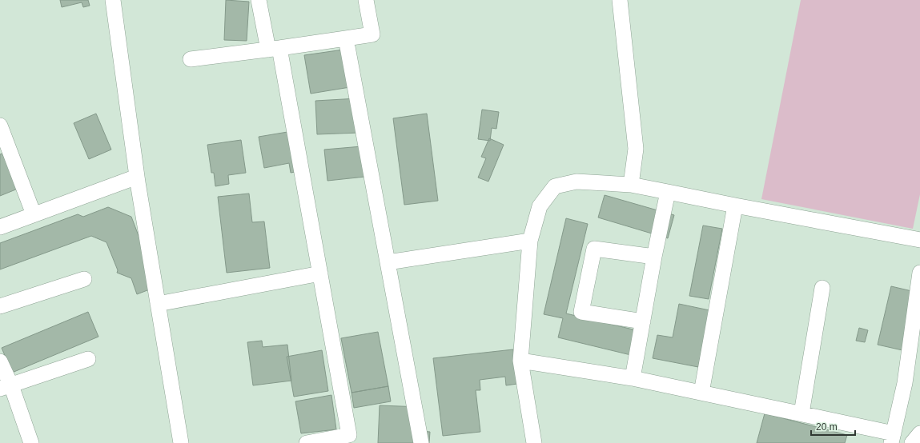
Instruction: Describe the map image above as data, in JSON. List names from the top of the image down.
{
  "scale_bar": "20 m"
}
